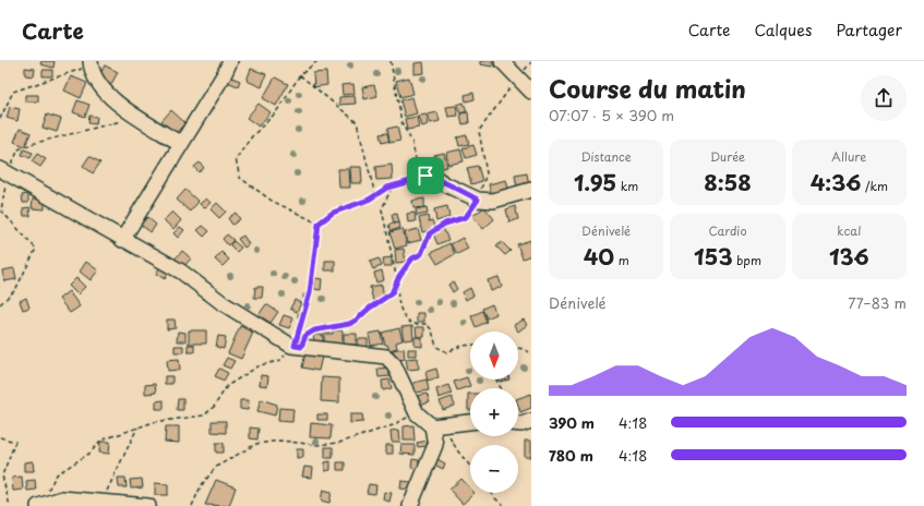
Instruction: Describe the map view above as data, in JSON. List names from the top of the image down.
{
  "north": "bottom",
  "page": {
    "header": "Carte",
    "nav": ["Carte", "Calques", "Partager"],
    "heading": ["Course du matin", "07:07 · 5 × 390 m"],
    "stats": [
      ["Distance", "1.95 km"],
      ["Durée", "8:58"],
      ["Allure", "4:36 /km"],
      ["Dénivelé", "40 m"],
      ["Cardio", "153 bpm"],
      ["kcal", "136"]
    ],
    "chart": ["Dénivelé", "77–83 m"],
    "map_buttons": ["+", "−"],
    "list": [
      {
        "name": "390 m",
        "note": "4:18"
      },
      {
        "name": "780 m",
        "note": "4:18"
      }
    ]
  }
}
